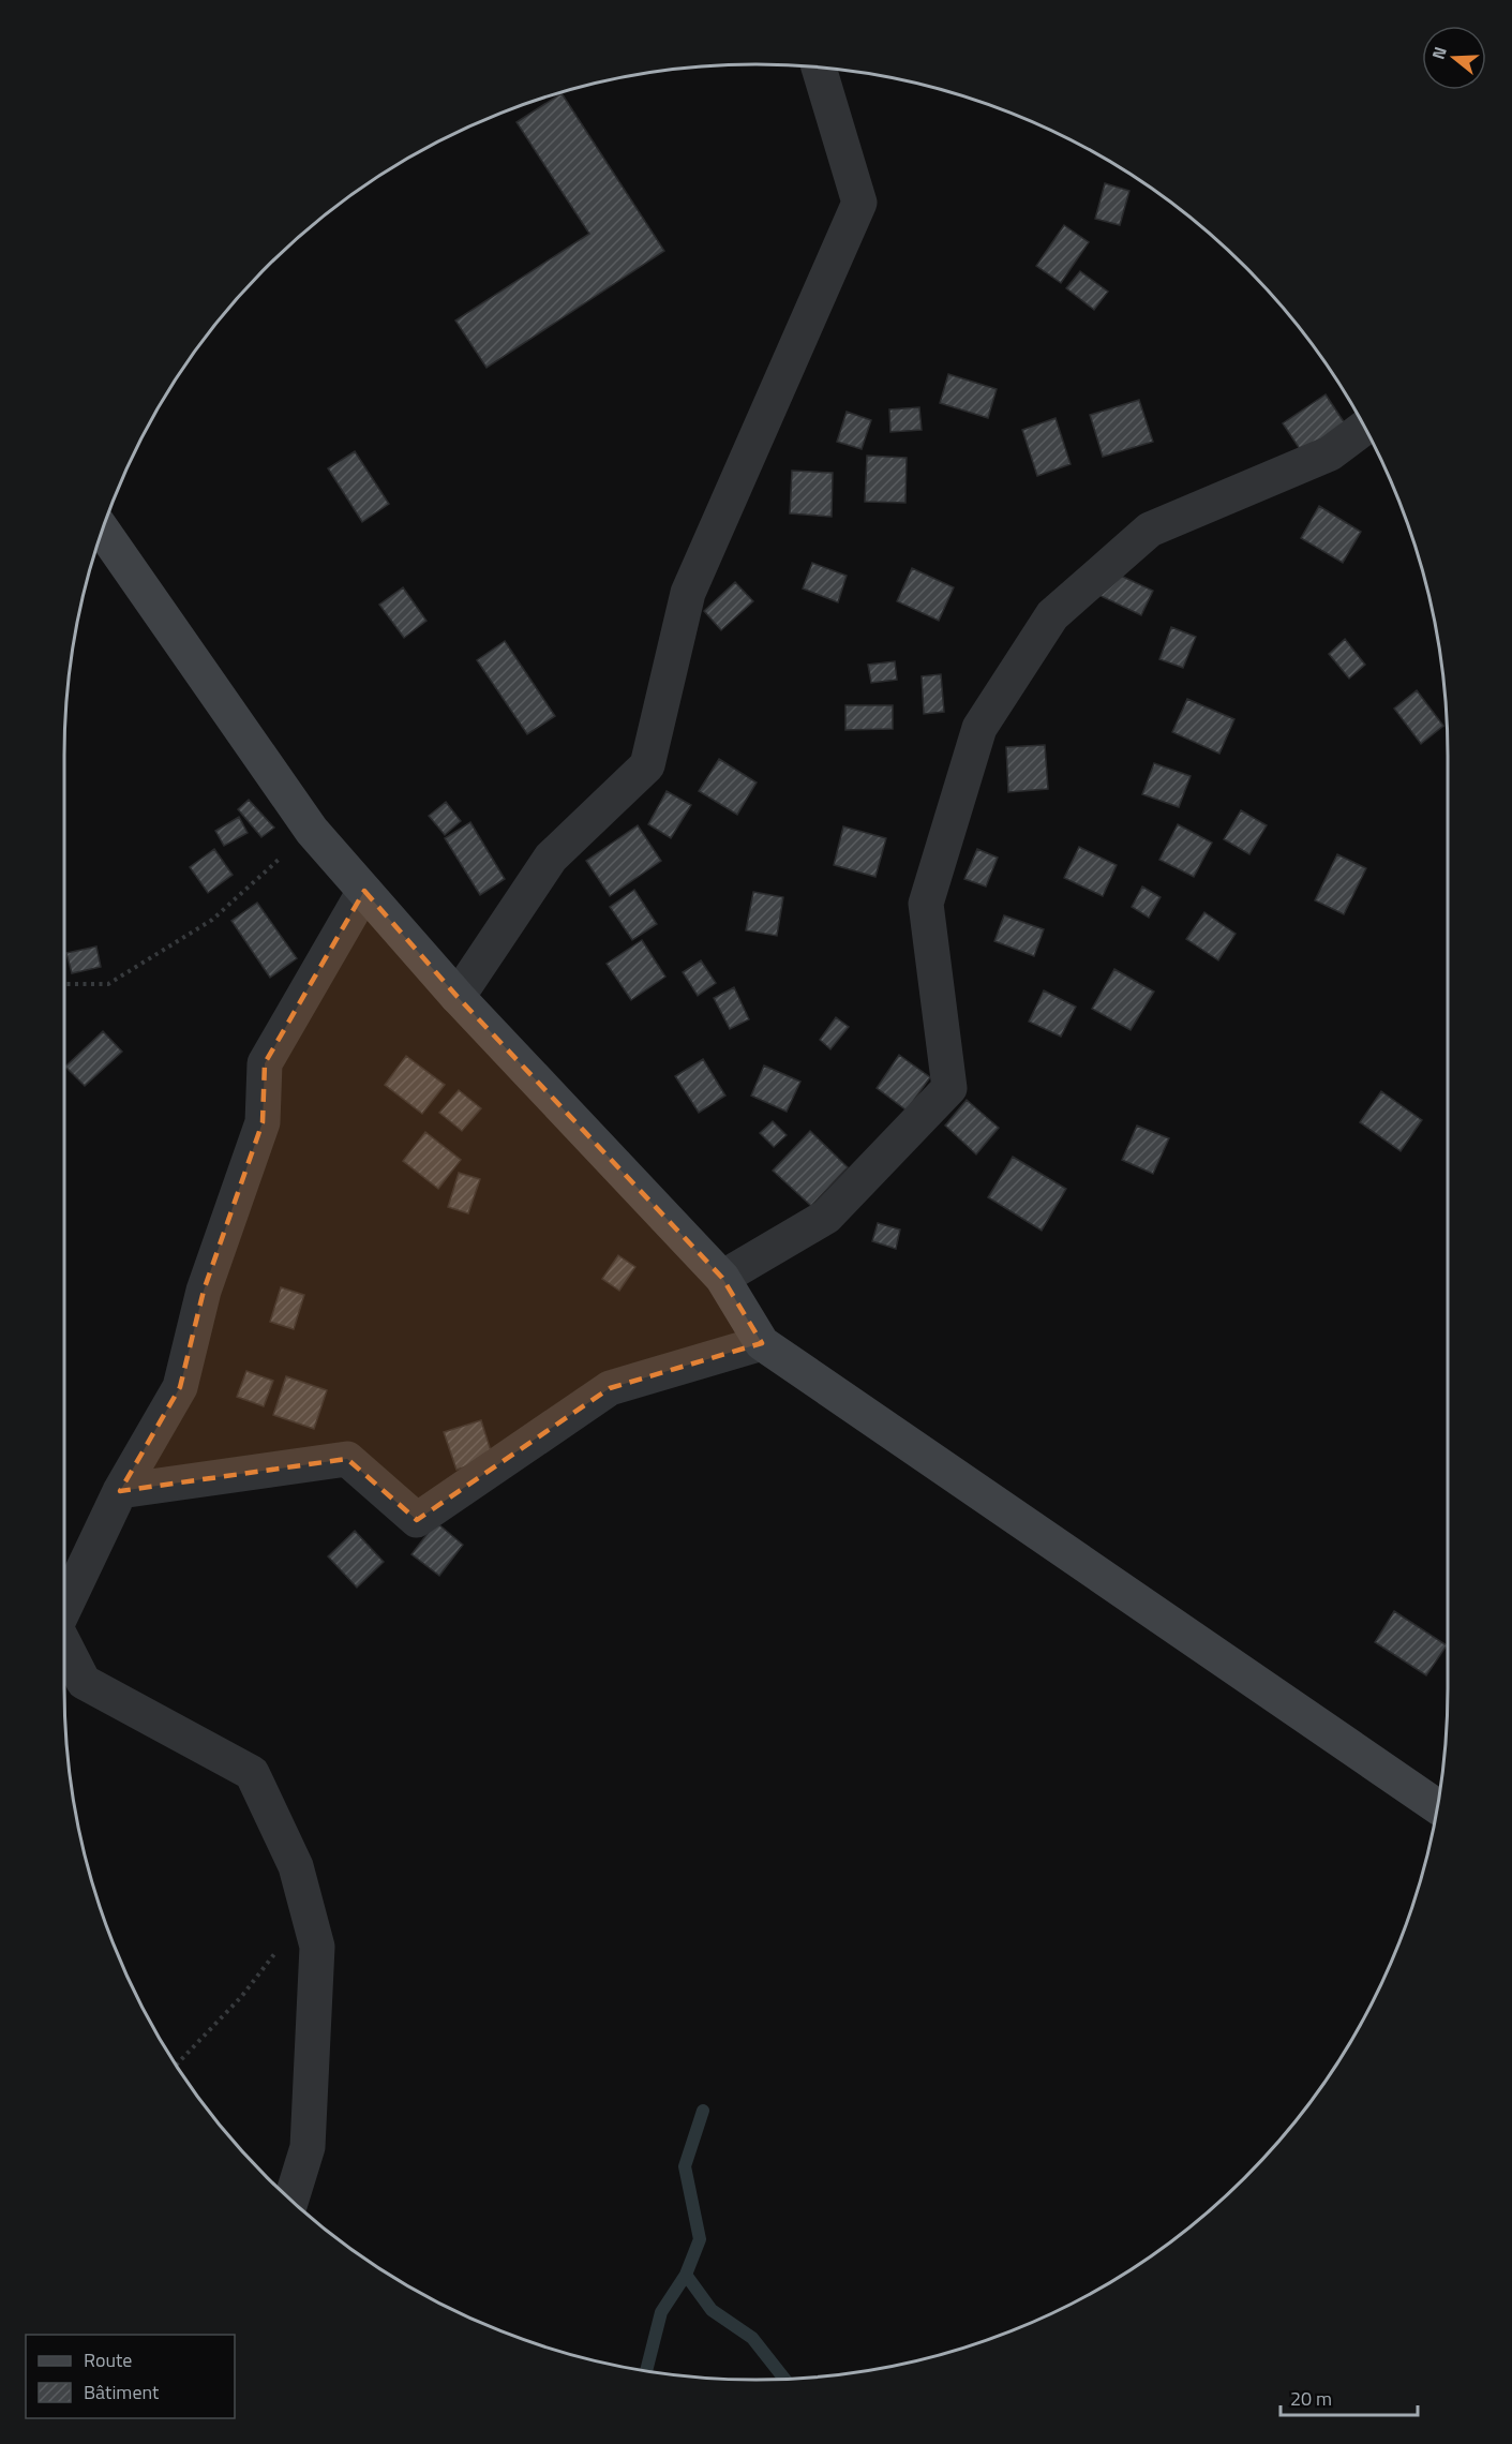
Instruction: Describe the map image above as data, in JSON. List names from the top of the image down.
{
  "legend": ["Route", "Bâtiment"],
  "scale_bar": "20 m",
  "north": "left"
}
